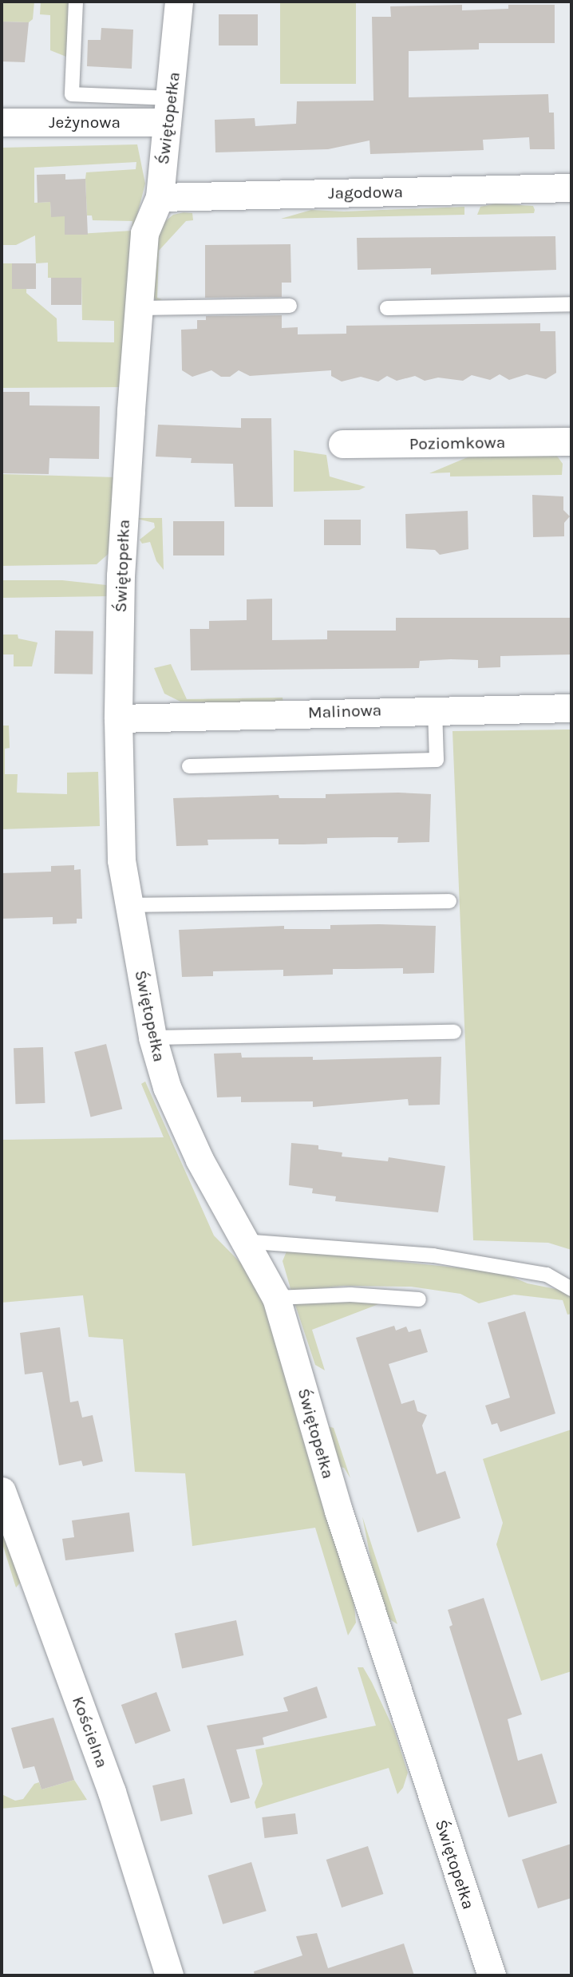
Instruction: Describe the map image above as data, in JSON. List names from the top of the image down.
{
  "streets": {
    "street": [
      "Świętopełka",
      "Jeżynowa",
      "Jagodowa",
      "Poziomkowa",
      "Malinowa",
      "Kościelna"
    ]
  },
  "crossings": [
    ["Świętopełka", "Jeżynowa"],
    ["Świętopełka", "Jagodowa"],
    ["Świętopełka", "Malinowa"]
  ]
}
